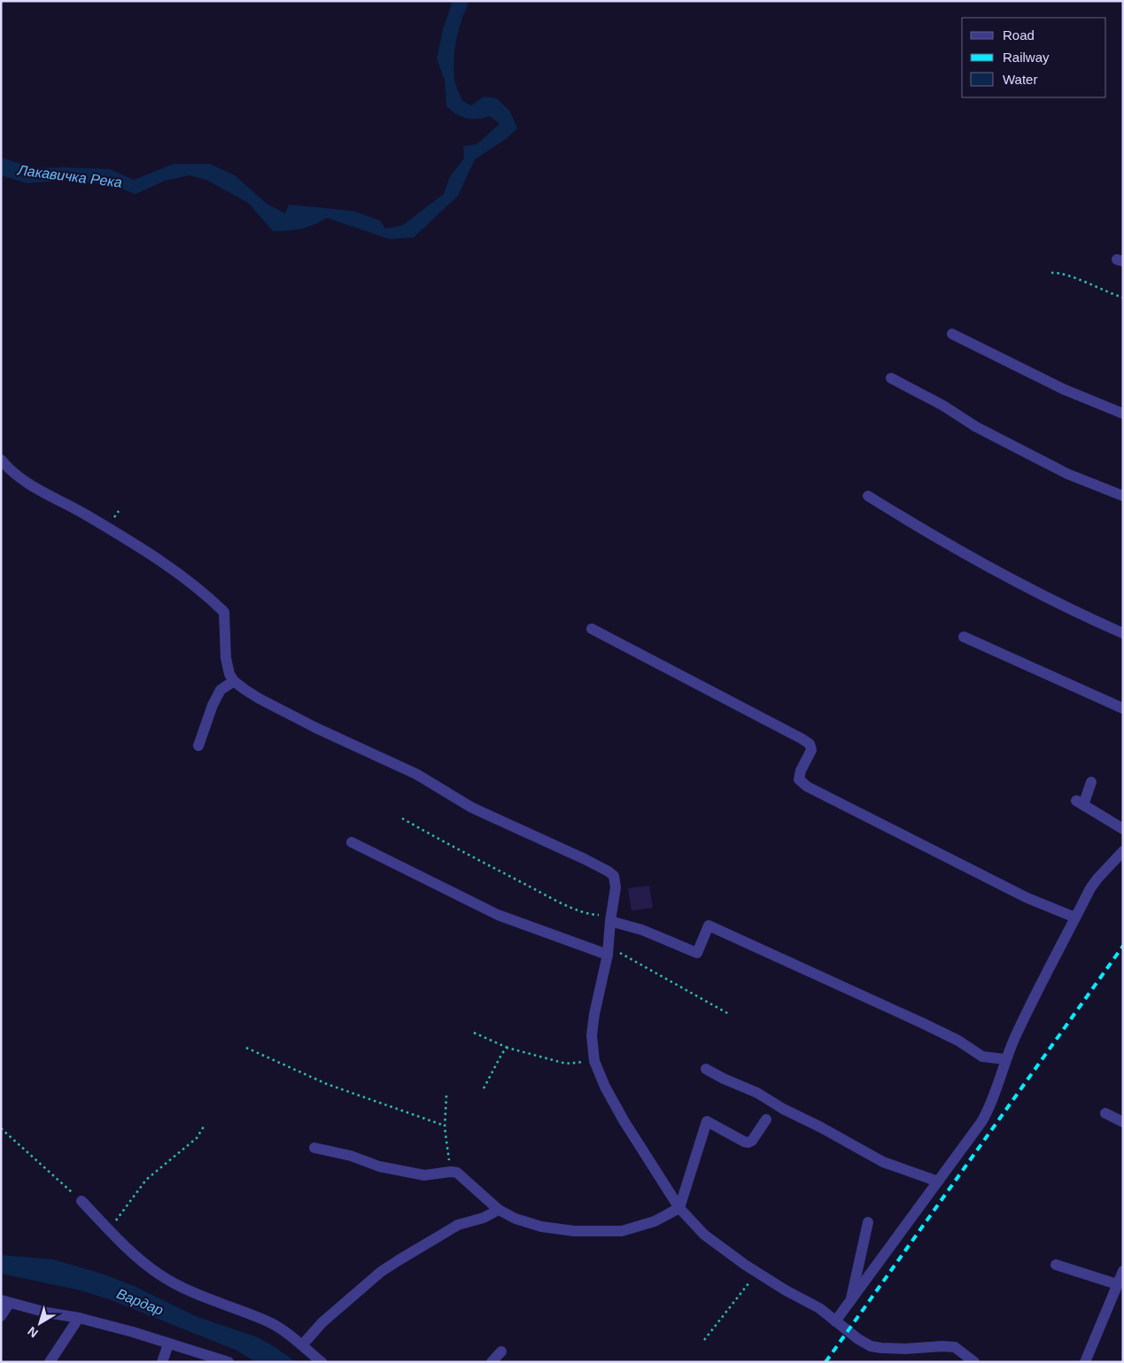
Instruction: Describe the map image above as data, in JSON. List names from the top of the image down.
{
  "water": ["Лакавичка Река", "Вардар"],
  "legend": ["Road", "Railway", "Water"],
  "north": "bottom left"
}
